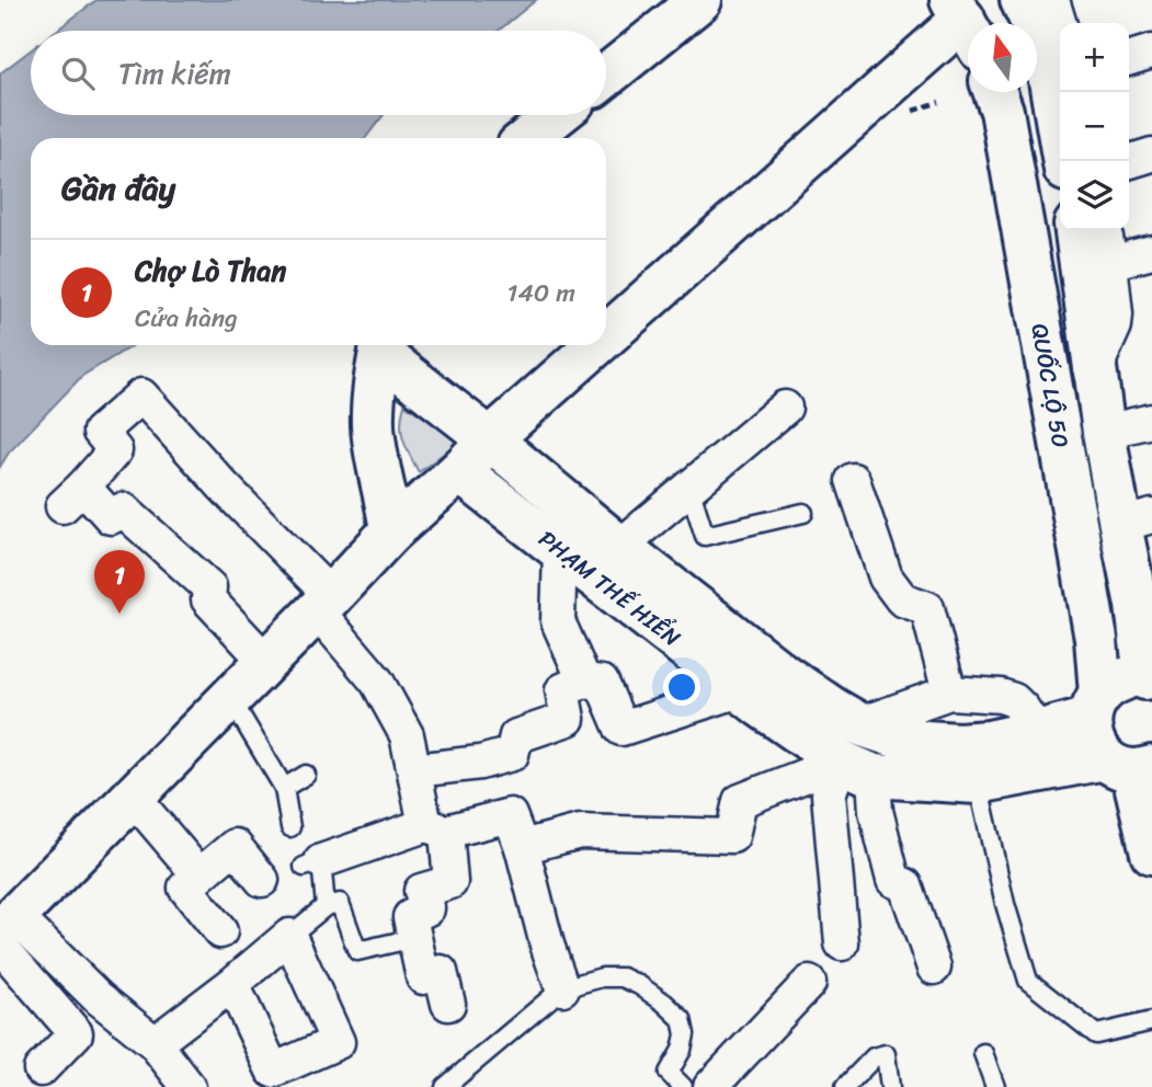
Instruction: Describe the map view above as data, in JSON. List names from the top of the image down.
{
  "streets": {
    "main road": ["QUỐC LỘ 50", "PHẠM THẾ HIỂN"]
  },
  "crossings": [
    ["QUỐC LỘ 50", "PHẠM THẾ HIỂN"]
  ],
  "north": "top",
  "page": {
    "map_buttons": ["+", "−"],
    "search": "Tìm kiếm",
    "heading": "Gần đây",
    "list": [
      {
        "mark": "1",
        "name": "Chợ Lò Than",
        "note": "Cửa hàng",
        "value": "140 m"
      }
    ],
    "pins": "1"
  }
}
